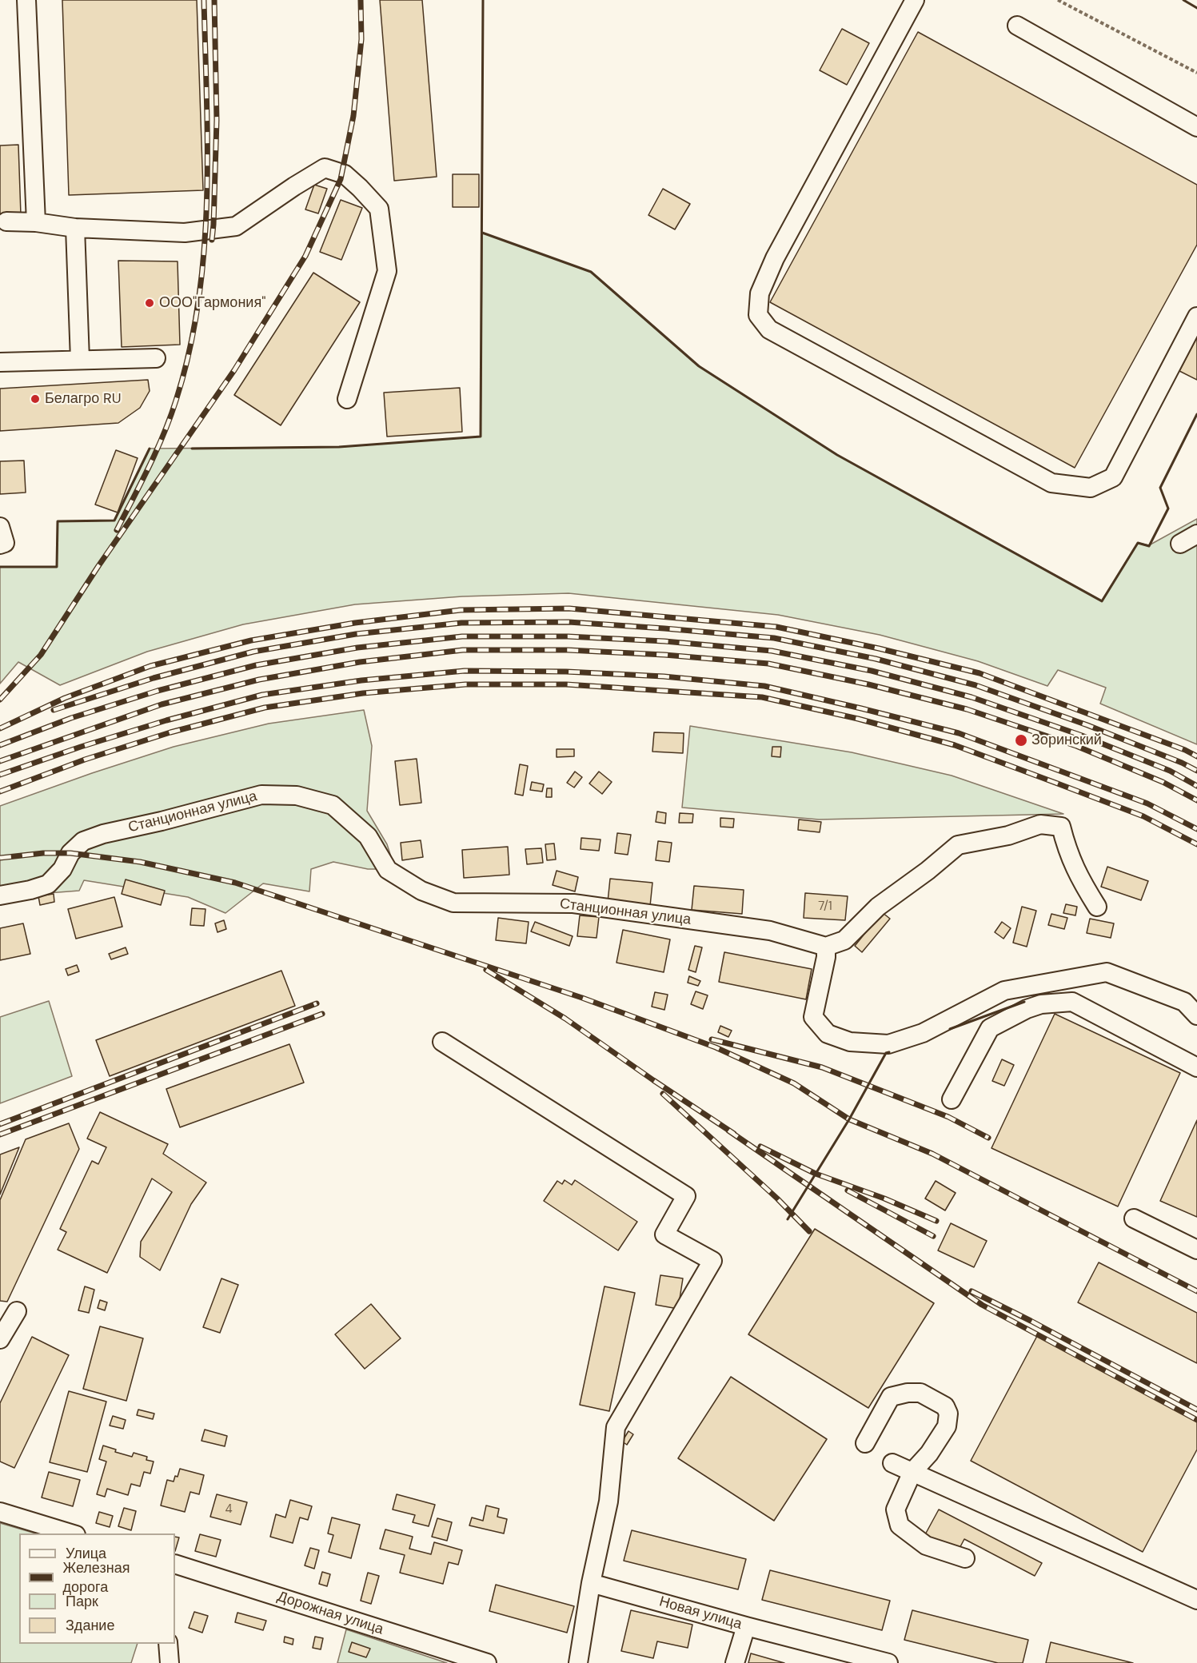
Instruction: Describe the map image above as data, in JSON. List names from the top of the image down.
{
  "streets": {
    "street": ["Станционная улица", "Дорожная улица", "Новая улица"]
  },
  "places": ["ООО\"Гармония\"", "Белагро RU", "Зоринский"],
  "house_numbers": ["7/1", "4"],
  "legend": [
    "Улица",
    "Железная дорога",
    "Парк",
    "Здание"
  ]
}
